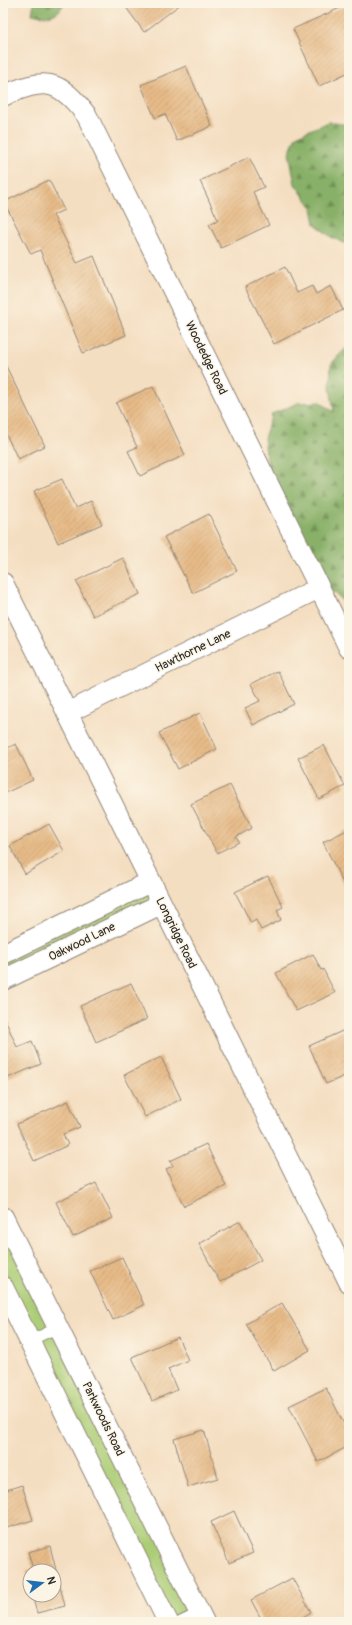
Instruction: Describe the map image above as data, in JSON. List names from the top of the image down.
{
  "streets": {
    "street": [
      "Woodedge Road",
      "Hawthorne Lane",
      "Longridge Road",
      "Oakwood Lane",
      "Parkwoods Road"
    ]
  },
  "crossings": [
    ["Woodedge Road", "Hawthorne Lane"],
    ["Hawthorne Lane", "Longridge Road"],
    ["Longridge Road", "Oakwood Lane"]
  ],
  "north": "right"
}
